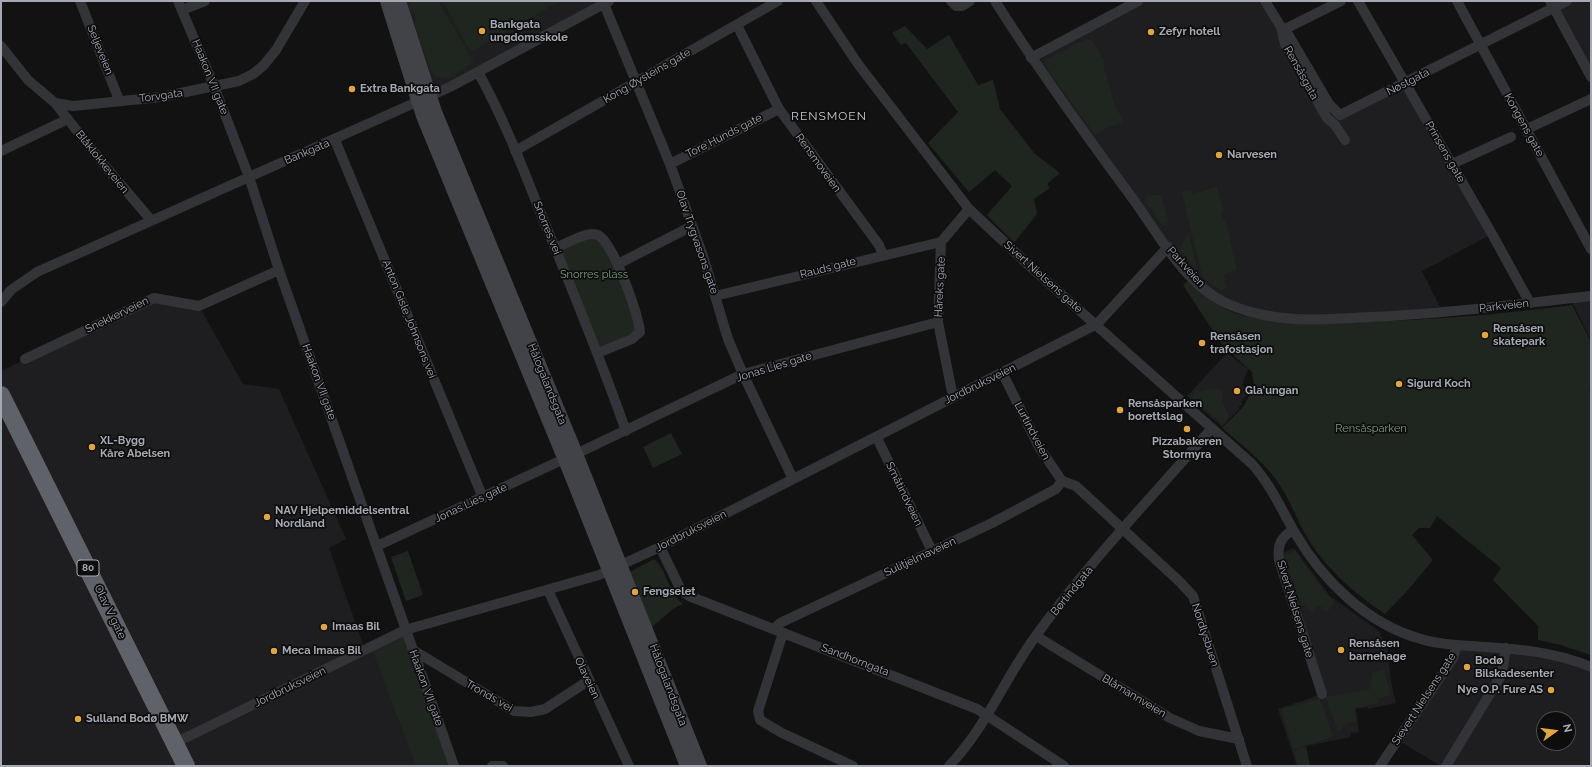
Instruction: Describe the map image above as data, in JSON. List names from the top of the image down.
{
  "streets": {
    "highway": ["80", "Olav V gate"],
    "street": [
      "Seljeveien",
      "Rensåsgata",
      "Kong Øysteins gate",
      "Haakon VII gate",
      "Nøstgata",
      "Torvgata",
      "Kongens gate",
      "Tore Hunds gate",
      "Bankgata",
      "Prinsens gate",
      "Blåklokkeveien",
      "Rensmoveien",
      "Snorres vei",
      "Olav Trygvasons gate",
      "Parkveien",
      "Rauds gate",
      "Sivert Nielsens gate",
      "Håreks gate",
      "Snekkerveien",
      "Anton Gisle Johnsons vei",
      "Jonas Lies gate",
      "Hålogalandsgata",
      "Jordbruksveien",
      "Lurtindveien",
      "Småtindveien",
      "Sulitjelmaveien",
      "Børtindgata",
      "Nordlysbuen",
      "Sandhorngata",
      "Olaveien",
      "Tronds vei",
      "Blåmannveien",
      "Sievert Nielsens gate"
    ]
  },
  "crossings": [
    ["Seljeveien", "Torvgata"],
    ["Rensåsgata", "Nøstgata"],
    ["Kong Øysteins gate", "Rensmoveien"],
    ["Kong Øysteins gate", "Snorres vei"],
    ["Kong Øysteins gate", "Olav Trygvasons gate"],
    ["Haakon VII gate", "Torvgata"],
    ["Haakon VII gate", "Bankgata"],
    ["Haakon VII gate", "Snekkerveien"],
    ["Haakon VII gate", "Jonas Lies gate"],
    ["Haakon VII gate", "Jordbruksveien"],
    ["Haakon VII gate", "Tronds vei"],
    ["Nøstgata", "Kongens gate"],
    ["Nøstgata", "Prinsens gate"],
    ["Torvgata", "Blåklokkeveien"],
    ["Tore Hunds gate", "Rensmoveien"],
    ["Tore Hunds gate", "Olav Trygvasons gate"],
    ["Bankgata", "Blåklokkeveien"],
    ["Bankgata", "Snorres vei"],
    ["Bankgata", "Olav Trygvasons gate"],
    ["Bankgata", "Anton Gisle Johnsons vei"],
    ["Bankgata", "Hålogalandsgata"],
    ["Prinsens gate", "Parkveien"],
    ["Rensmoveien", "Rauds gate"],
    ["Snorres vei", "Jonas Lies gate"],
    ["Olav Trygvasons gate", "Rauds gate"],
    ["Olav Trygvasons gate", "Jonas Lies gate"],
    ["Olav Trygvasons gate", "Jordbruksveien"],
    ["Parkveien", "Jordbruksveien"],
    ["Rauds gate", "Håreks gate"],
    ["Sivert Nielsens gate", "Håreks gate"],
    ["Sivert Nielsens gate", "Jordbruksveien"],
    ["Sivert Nielsens gate", "Børtindgata"],
    ["Sivert Nielsens gate", "Sievert Nielsens gate"],
    ["Håreks gate", "Jonas Lies gate"],
    ["Håreks gate", "Jordbruksveien"],
    ["Anton Gisle Johnsons vei", "Jonas Lies gate"],
    ["Jonas Lies gate", "Hålogalandsgata"],
    ["Hålogalandsgata", "Jordbruksveien"],
    ["Jordbruksveien", "Lurtindveien"],
    ["Jordbruksveien", "Småtindveien"],
    ["Jordbruksveien", "Olav V gate"],
    ["Jordbruksveien", "Sandhorngata"],
    ["Jordbruksveien", "Olaveien"],
    ["Lurtindveien", "Sulitjelmaveien"],
    ["Småtindveien", "Sulitjelmaveien"],
    ["Sulitjelmaveien", "Sandhorngata"],
    ["Børtindgata", "Nordlysbuen"],
    ["Børtindgata", "Sandhorngata"],
    ["Børtindgata", "Blåmannveien"],
    ["Nordlysbuen", "Blåmannveien"],
    ["Olaveien", "Tronds vei"]
  ],
  "districts": ["RENSMOEN"],
  "parks": ["Snorres plass", "Rensåsparken"],
  "places": [
    "Bankgata ungdomsskole",
    "Zefyr hotell",
    "Extra Bankgata",
    "Narvesen",
    "Rensåsen skatepark",
    "Rensåsen trafostasjon",
    "Sigurd Koch",
    "Gla'ungan",
    "Rensåsparken borettslag",
    "Pizzabakeren Stormyra",
    "XL-Bygg Kåre Abelsen",
    "NAV Hjelpemiddelsentral Nordland",
    "Fengselet",
    "Imaas Bil",
    "Rensåsen barnehage",
    "Meca Imaas Bil",
    "Bodø Bilskadesenter",
    "Nye O.P. Fure AS",
    "Sulland Bodø BMW"
  ],
  "north": "right"
}
